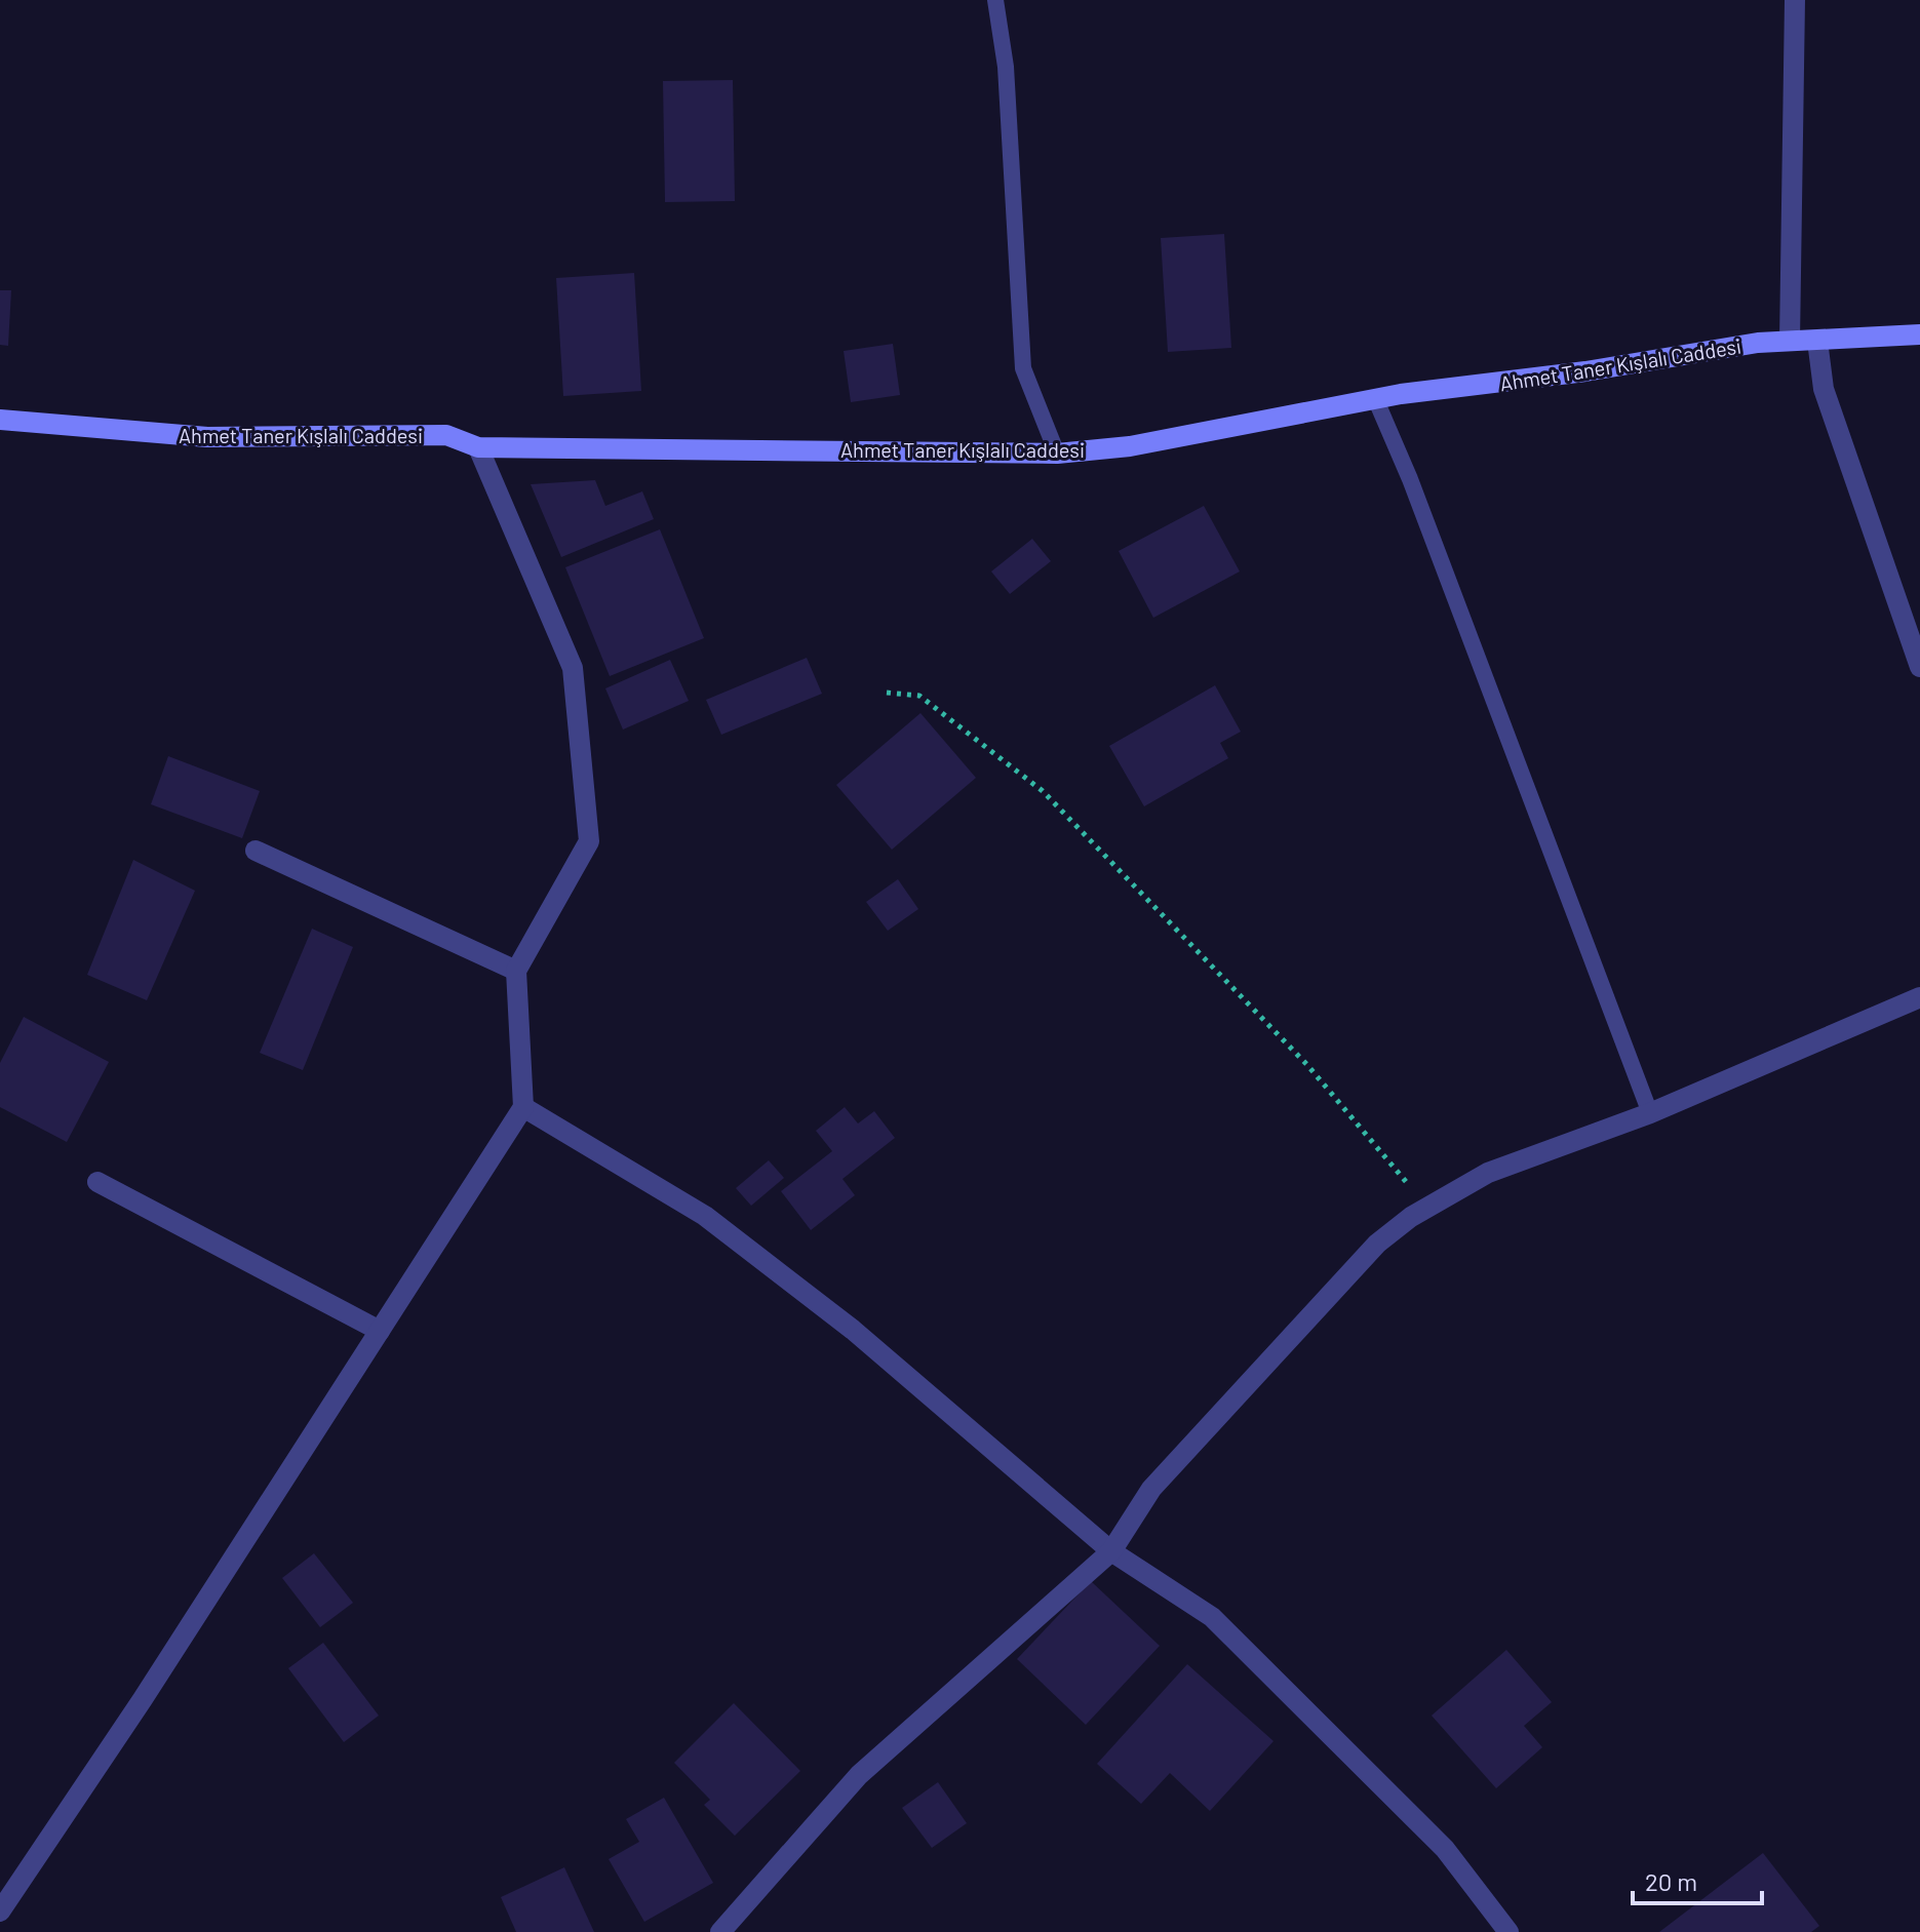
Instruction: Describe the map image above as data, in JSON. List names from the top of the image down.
{
  "streets": {
    "street": ["Ahmet Taner Kışlalı Caddesi"]
  },
  "scale_bar": "20 m"
}
